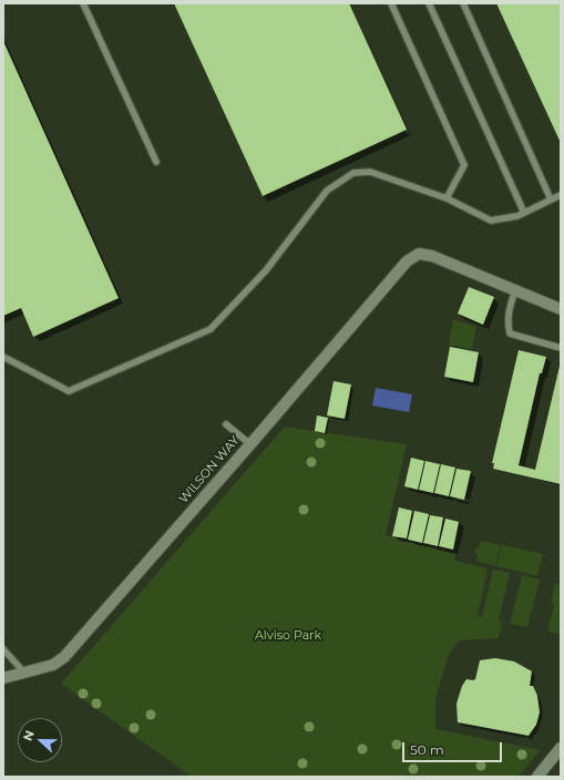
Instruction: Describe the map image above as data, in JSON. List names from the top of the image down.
{
  "streets": {
    "street": ["WILSON WAY"]
  },
  "parks": ["Alviso Park"],
  "scale_bar": "50 m",
  "north": "left"
}
